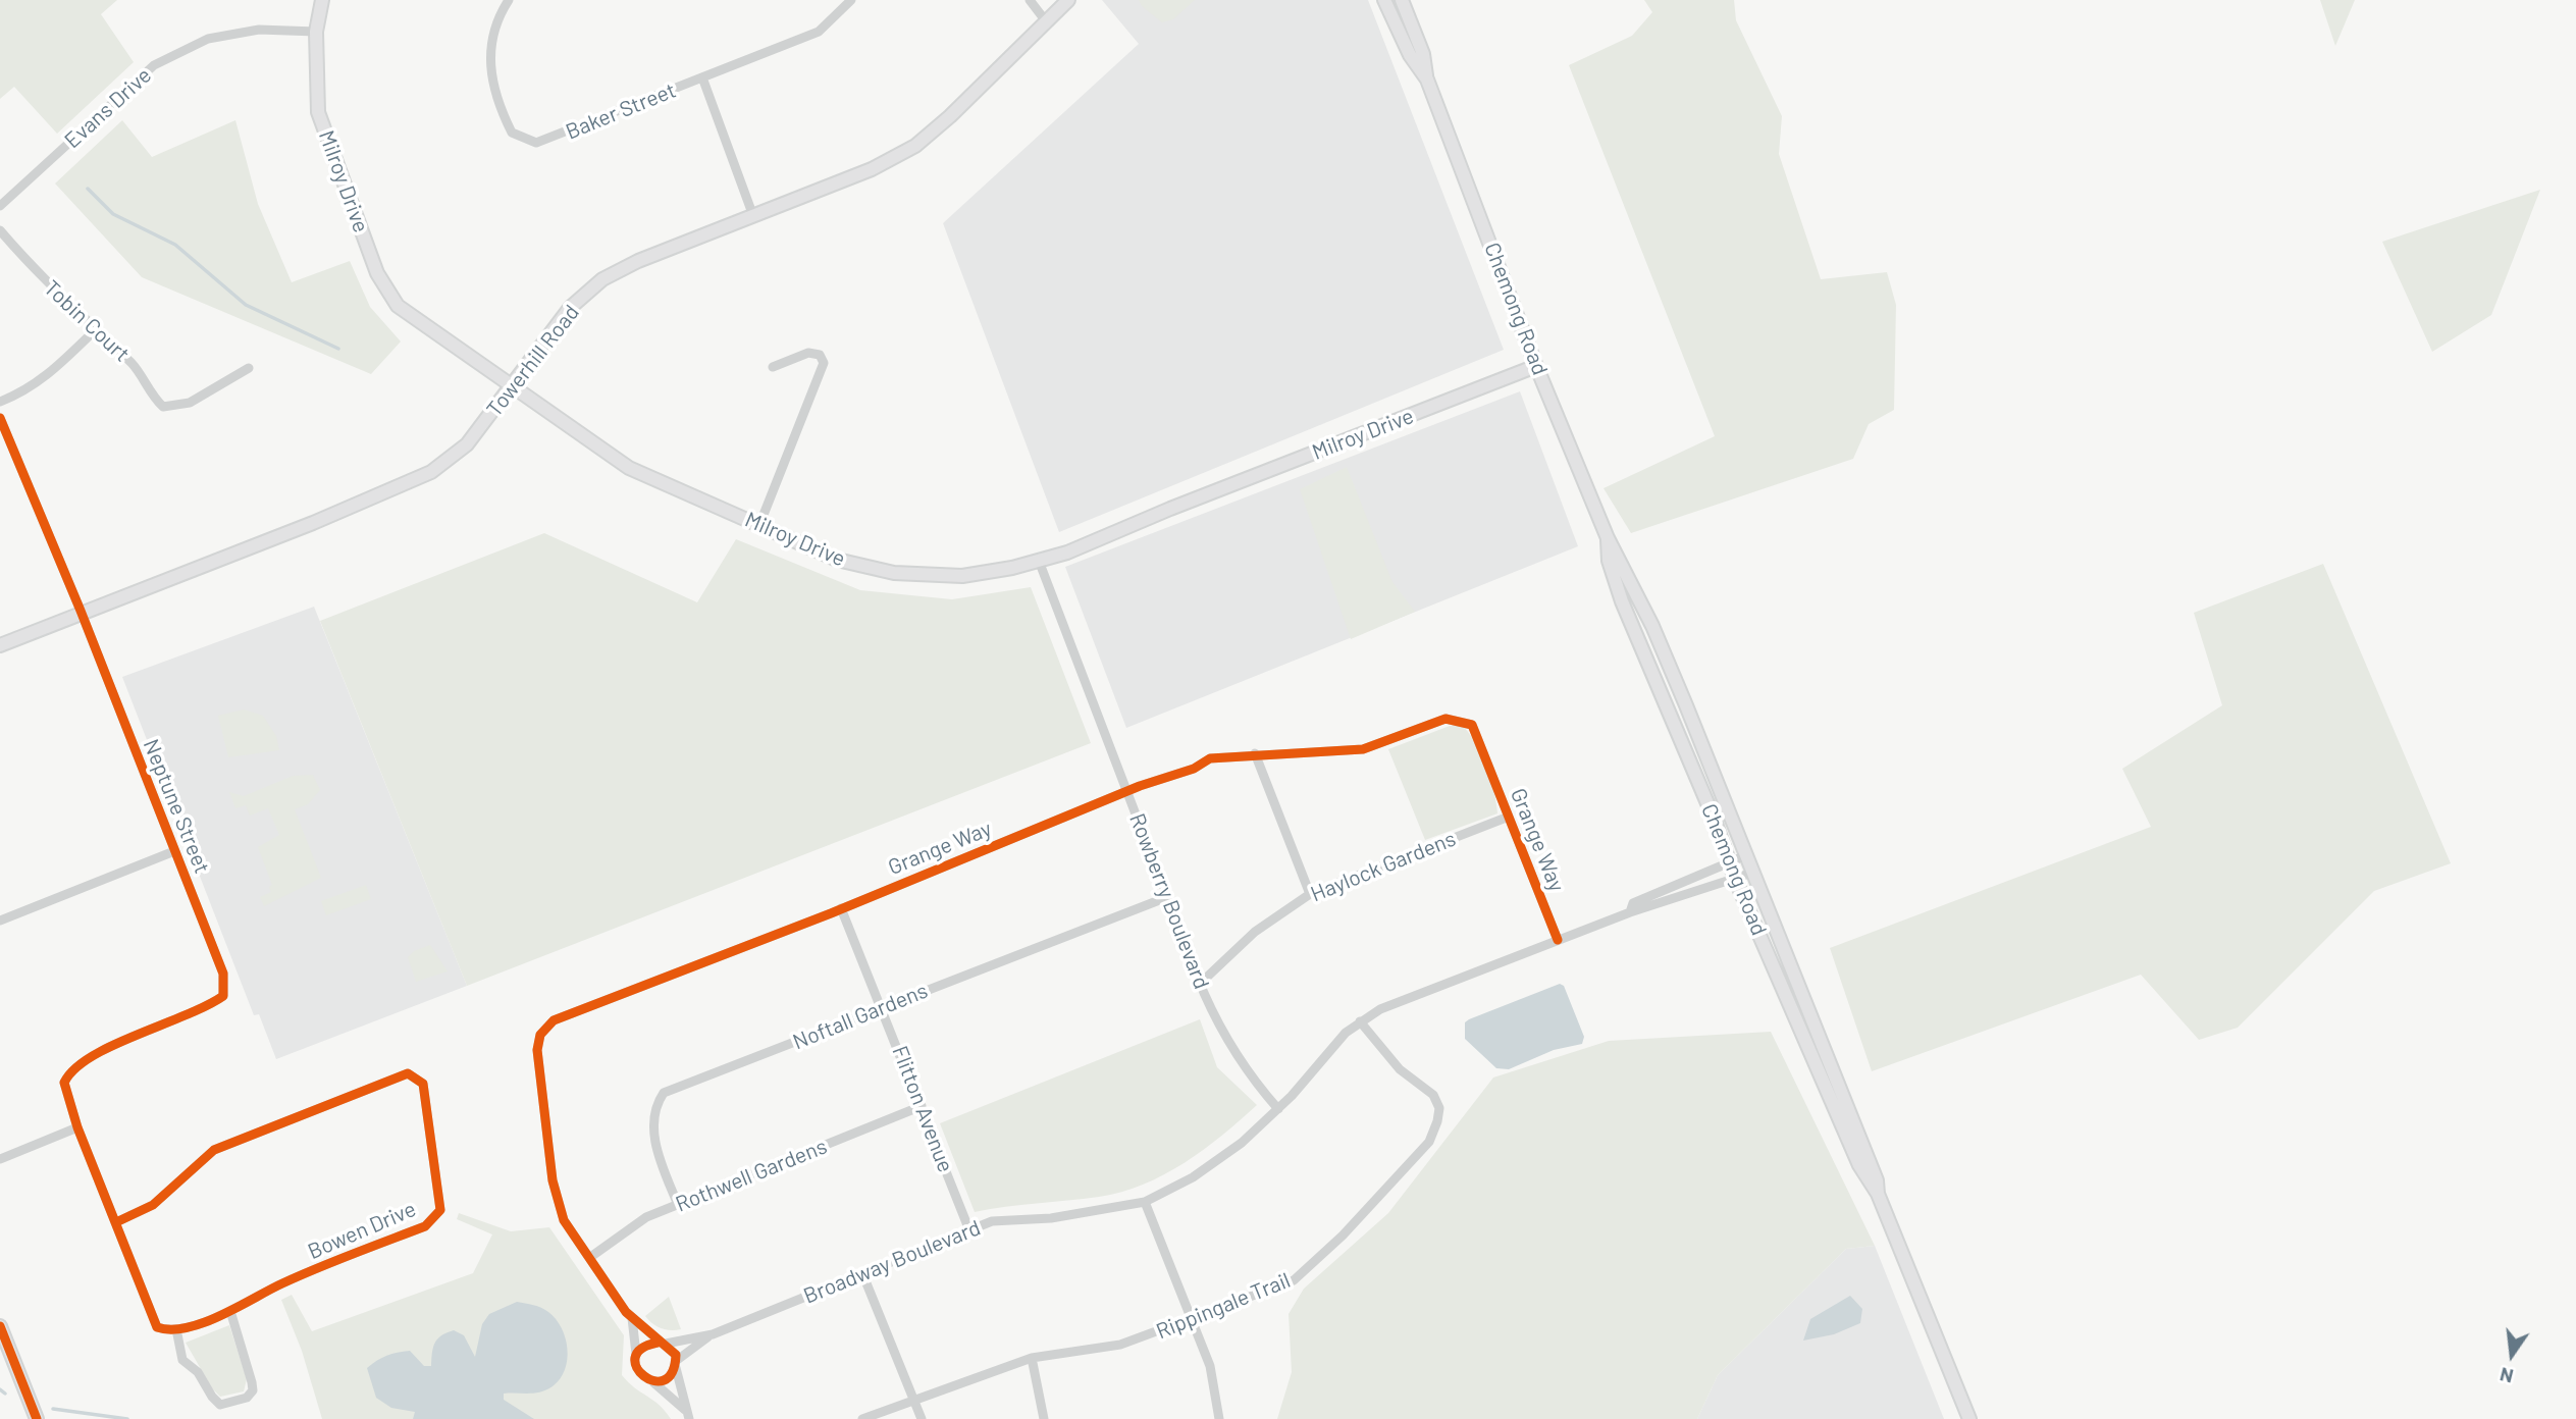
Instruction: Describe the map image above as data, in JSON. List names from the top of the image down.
{
  "streets": {
    "street": [
      "Evans Drive",
      "Baker Street",
      "Milroy Drive",
      "Chemong Road",
      "Tobin Court",
      "Towerhill Road",
      "Neptune Street",
      "Grange Way",
      "Haylock Gardens",
      "Rowberry Boulevard",
      "Noftall Gardens",
      "Flitton Avenue",
      "Rothwell Gardens",
      "Bowen Drive",
      "Broadway Boulevard",
      "Rippingale Trail"
    ]
  },
  "crossings": [
    ["Evans Drive", "Milroy Drive"],
    ["Milroy Drive", "Chemong Road"],
    ["Milroy Drive", "Towerhill Road"],
    ["Milroy Drive", "Rowberry Boulevard"],
    ["Chemong Road", "Broadway Boulevard"],
    ["Towerhill Road", "Neptune Street"],
    ["Grange Way", "Haylock Gardens"],
    ["Grange Way", "Rowberry Boulevard"],
    ["Grange Way", "Flitton Avenue"],
    ["Grange Way", "Rothwell Gardens"],
    ["Grange Way", "Broadway Boulevard"],
    ["Haylock Gardens", "Rowberry Boulevard"],
    ["Rowberry Boulevard", "Noftall Gardens"],
    ["Rowberry Boulevard", "Broadway Boulevard"],
    ["Noftall Gardens", "Flitton Avenue"],
    ["Noftall Gardens", "Rothwell Gardens"],
    ["Flitton Avenue", "Rothwell Gardens"],
    ["Flitton Avenue", "Broadway Boulevard"],
    ["Broadway Boulevard", "Rippingale Trail"]
  ],
  "north": "bottom"
}
